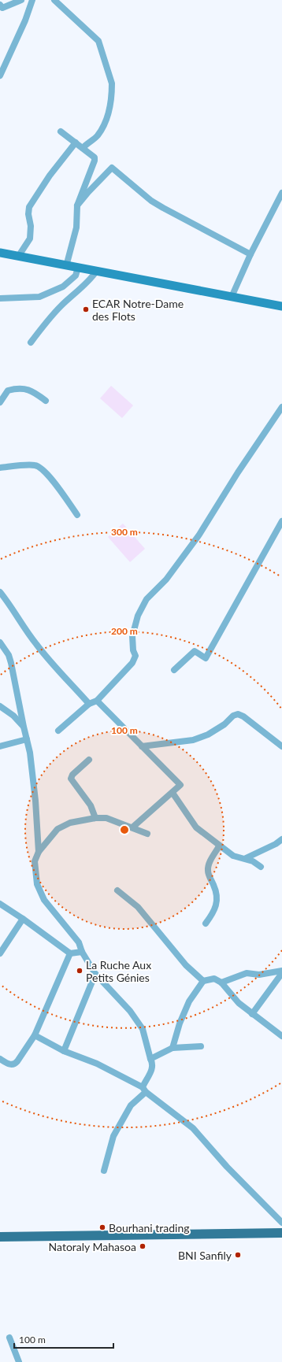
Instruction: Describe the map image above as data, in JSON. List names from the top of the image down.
{
  "places": [
    "ECAR Notre-Dame des Flots",
    "La Ruche Aux Petits Génies",
    "Bourhani trading",
    "Natoraly Mahasoa",
    "BNI Sanfily"
  ],
  "scale_bar": "100 m",
  "rings": ["300 m", "200 m", "100 m"]
}
